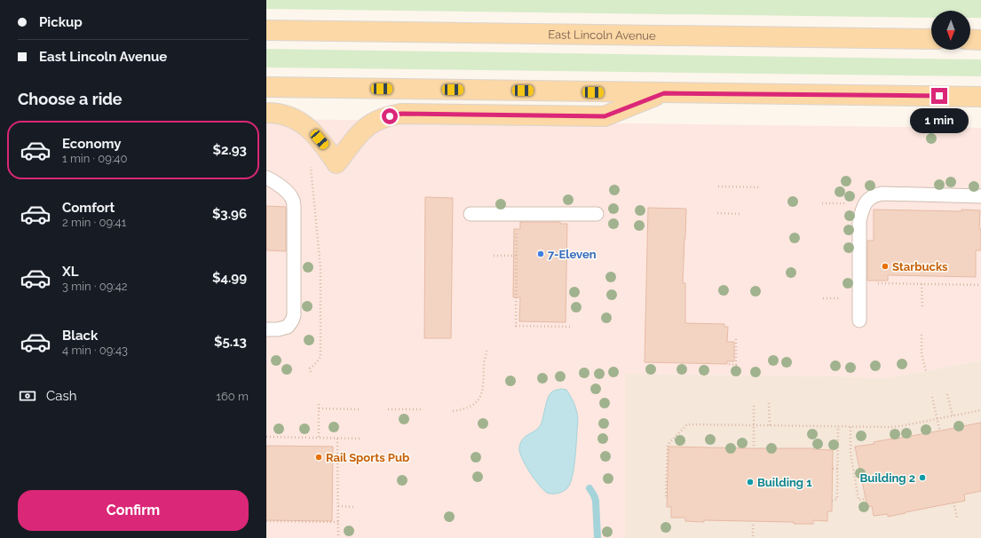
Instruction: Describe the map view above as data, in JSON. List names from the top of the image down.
{
  "streets": {
    "main road": ["East Lincoln Avenue"]
  },
  "places": [
    "7-Eleven",
    "Starbucks",
    "Rail Sports Pub",
    "Building 2",
    "Building 1"
  ],
  "north": "bottom",
  "page": {
    "banner": ["Pickup", "East Lincoln Avenue"],
    "heading": "Choose a ride",
    "bubble": "1 min",
    "list": [
      {
        "name": "Economy",
        "note": "1 min · 09:40",
        "value": "$2.93"
      },
      {
        "name": "Comfort",
        "note": "2 min · 09:41",
        "value": "$3.96"
      },
      {
        "name": "XL",
        "note": "3 min · 09:42",
        "value": "$4.99"
      },
      {
        "name": "Black",
        "note": "4 min · 09:43",
        "value": "$5.13"
      }
    ],
    "pay": ["Cash", "160 m"],
    "buttons": "Confirm"
  }
}
